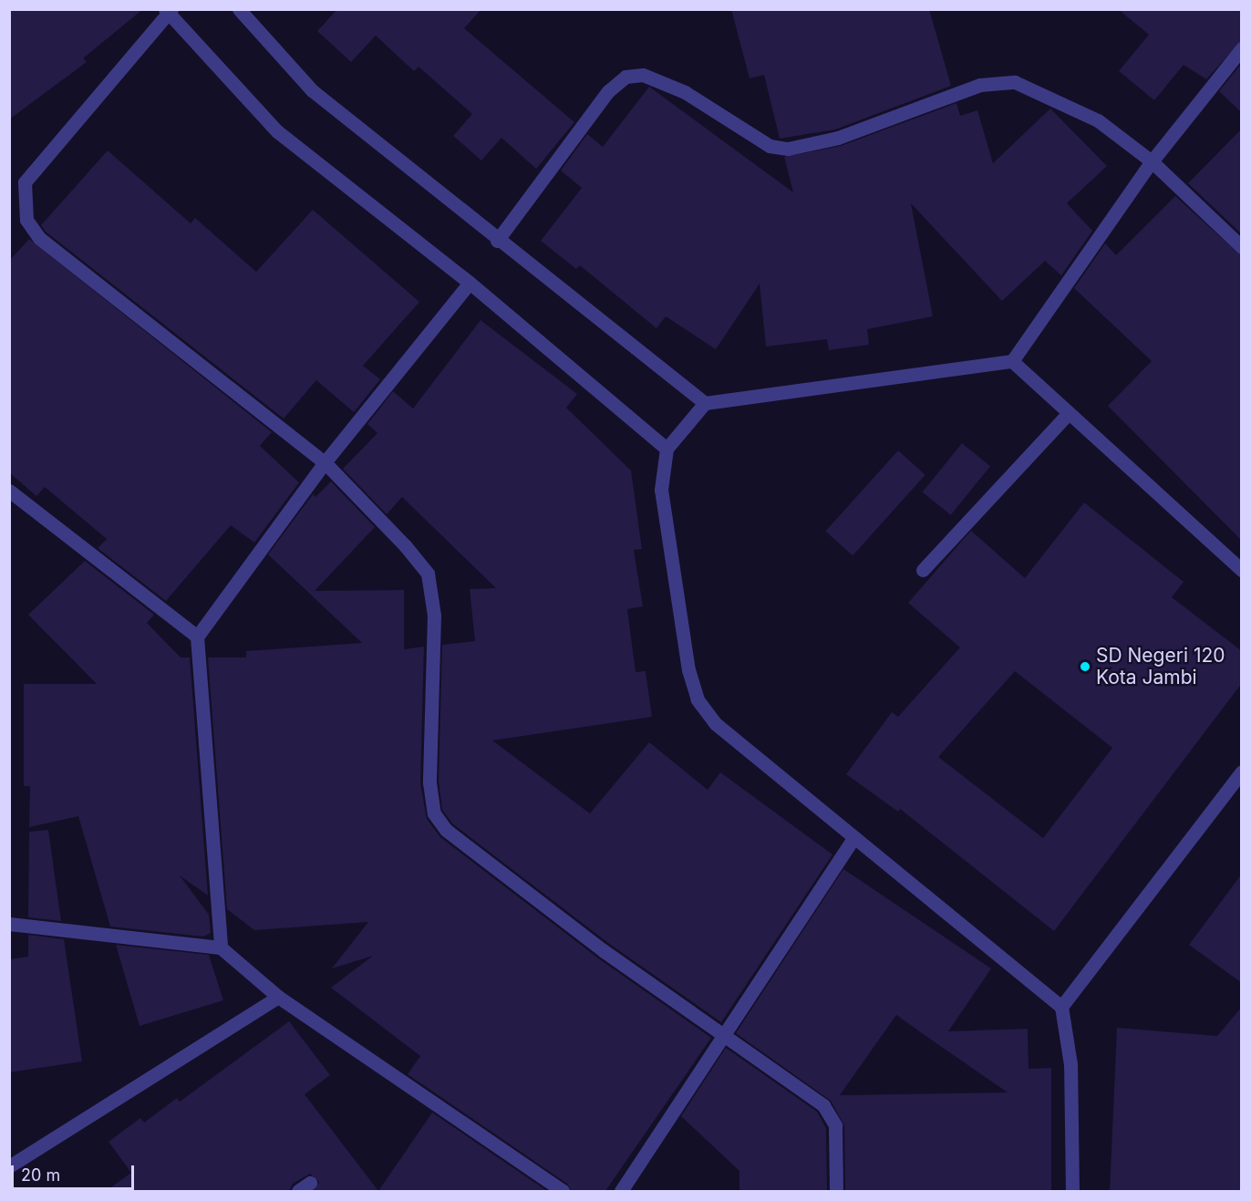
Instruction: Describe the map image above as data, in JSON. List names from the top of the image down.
{
  "places": ["SD Negeri 120 Kota Jambi"],
  "scale_bar": "20 m"
}
